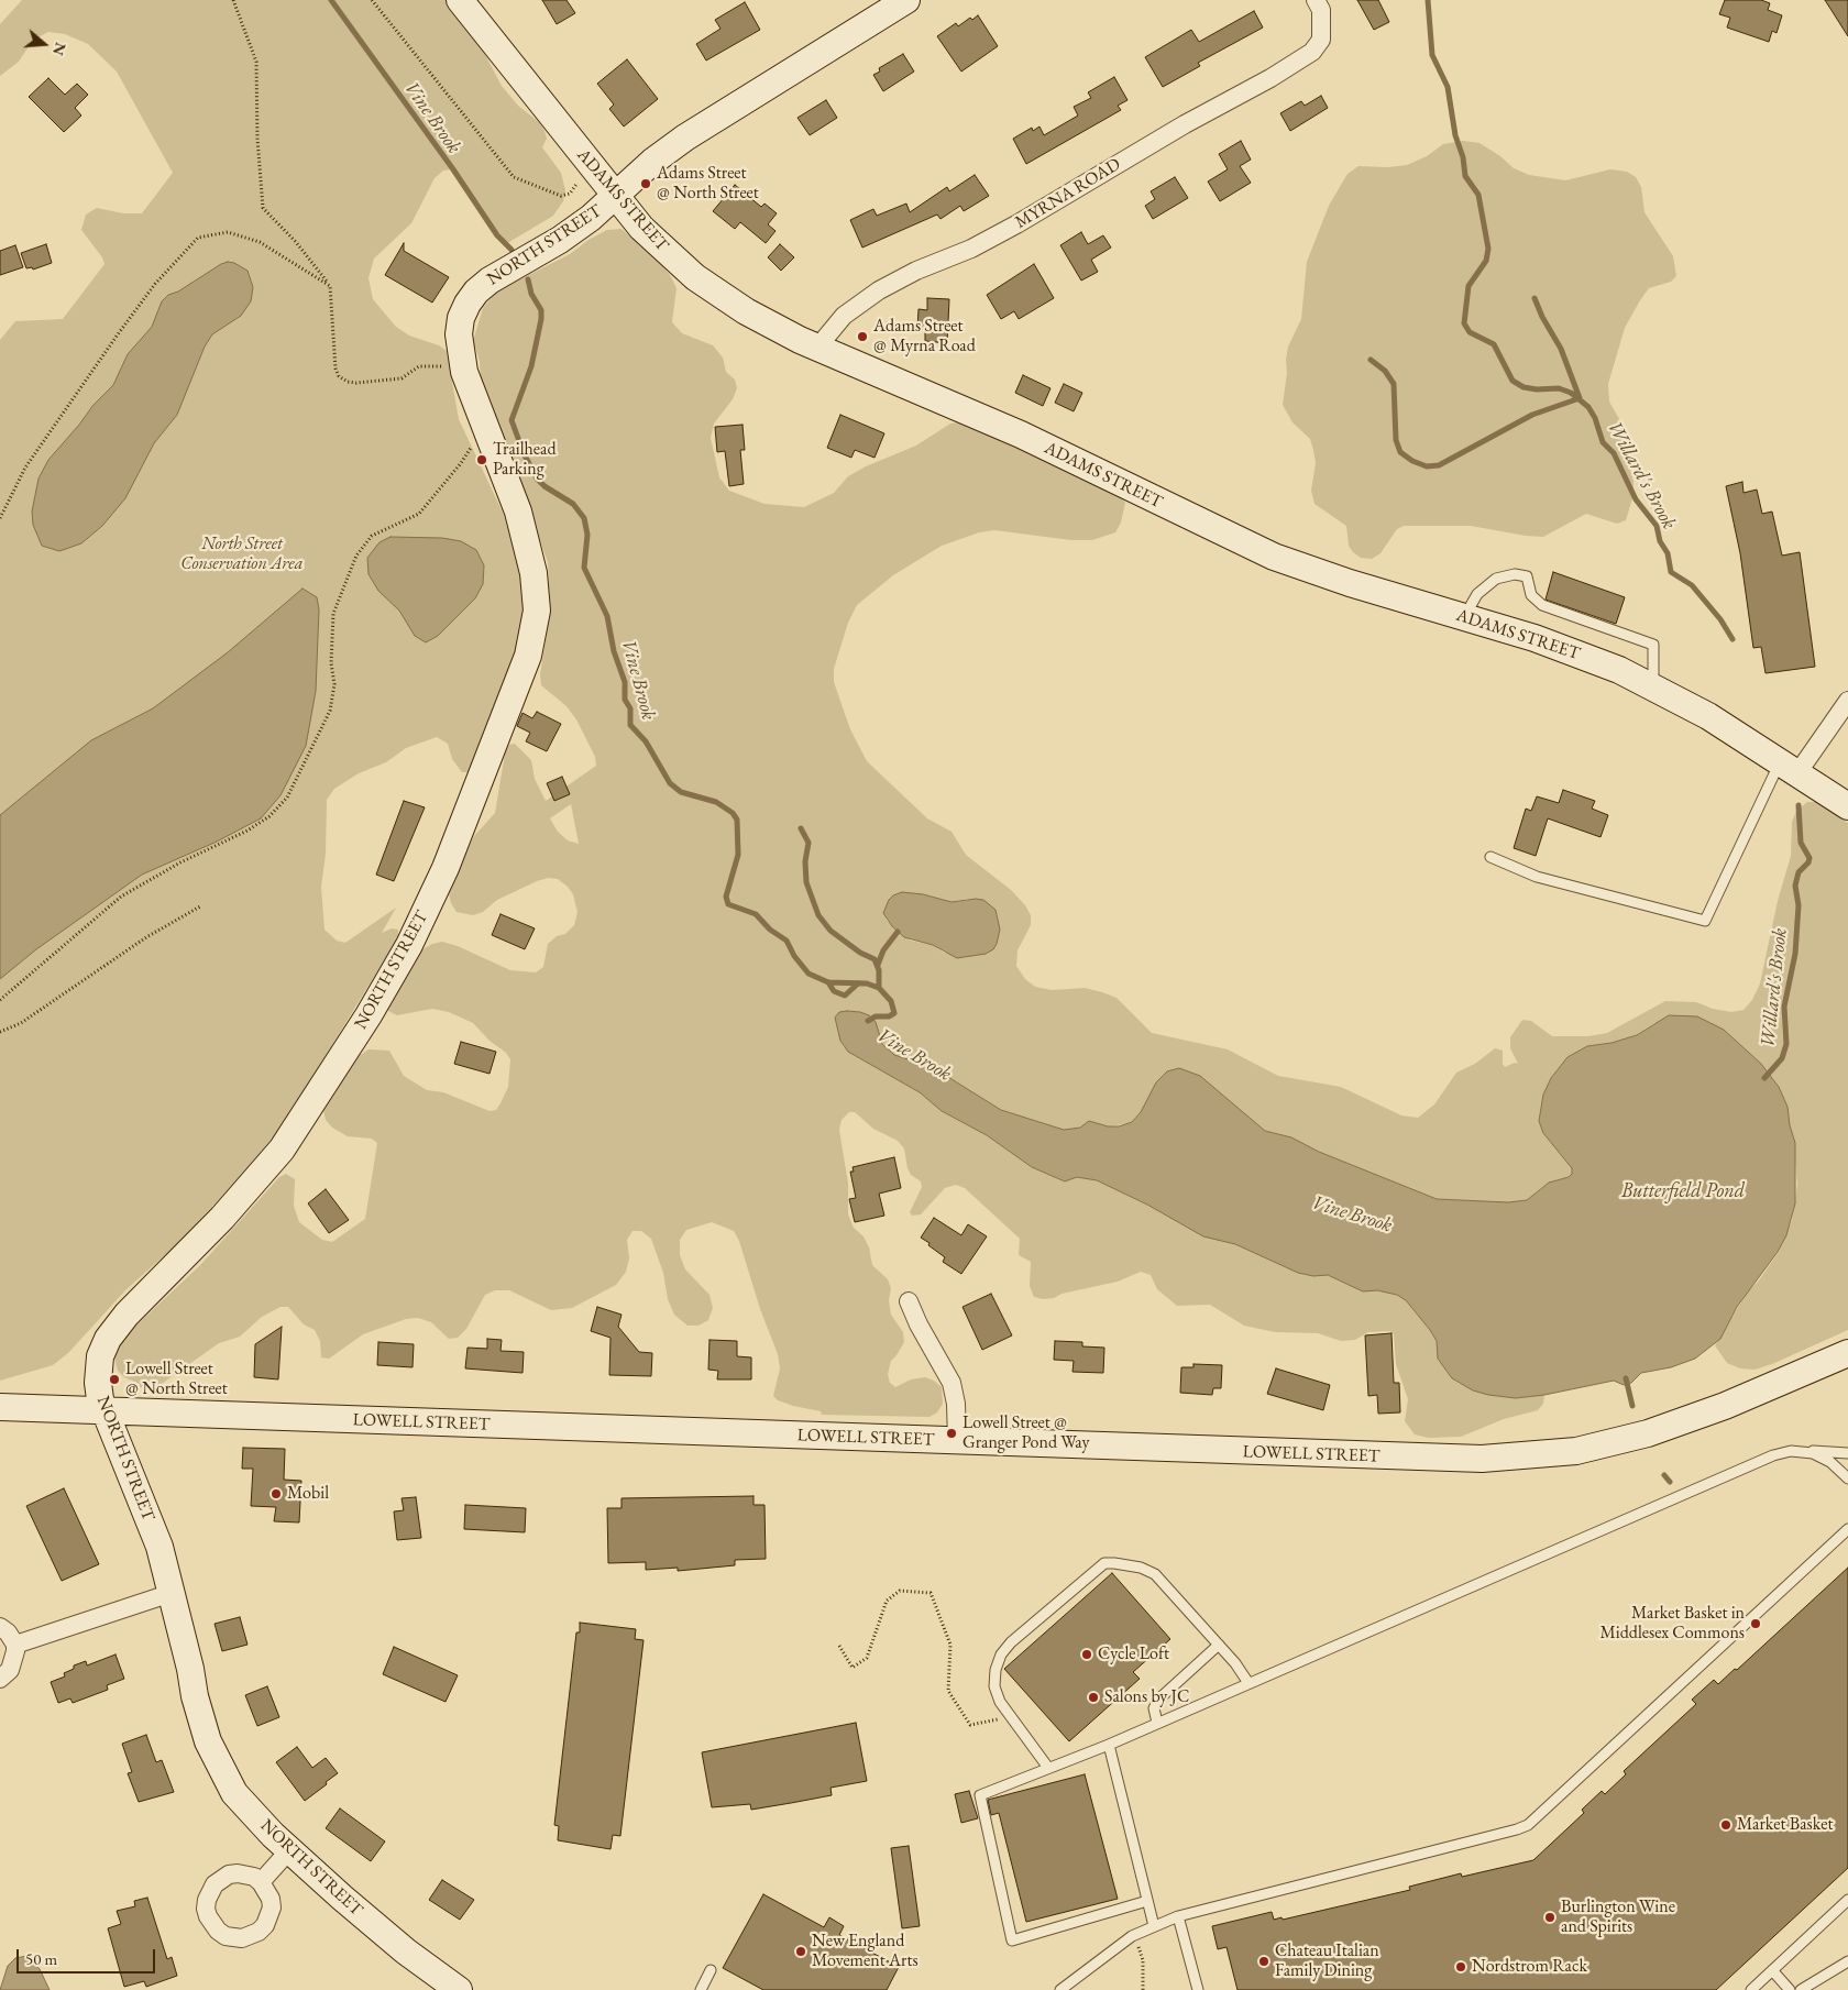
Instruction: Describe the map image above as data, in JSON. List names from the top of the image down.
{
  "streets": {
    "main road": ["ADAMS STREET", "NORTH STREET", "LOWELL STREET"],
    "street": ["MYRNA ROAD"]
  },
  "crossings": [
    ["MYRNA ROAD", "ADAMS STREET"],
    ["ADAMS STREET", "NORTH STREET"],
    ["NORTH STREET", "LOWELL STREET"]
  ],
  "water": ["Vine Brook", "Willard's Brook", "Butterfield Pond"],
  "parks": ["North Street Conservation Area"],
  "places": [
    "Adams Street @ North Street",
    "Adams Street @ Myrna Road",
    "Trailhead Parking",
    "Lowell Street @ North Street",
    "Lowell Street @ Granger Pond Way",
    "Mobil",
    "Market Basket in Middlesex Commons",
    "Cycle Loft",
    "Salons by JC",
    "Market Basket",
    "Burlington Wine and Spirits",
    "New England Movement Arts",
    "Chateau Italian Family Dining",
    "Nordstrom Rack"
  ],
  "scale_bar": "50 m",
  "north": "right"
}
